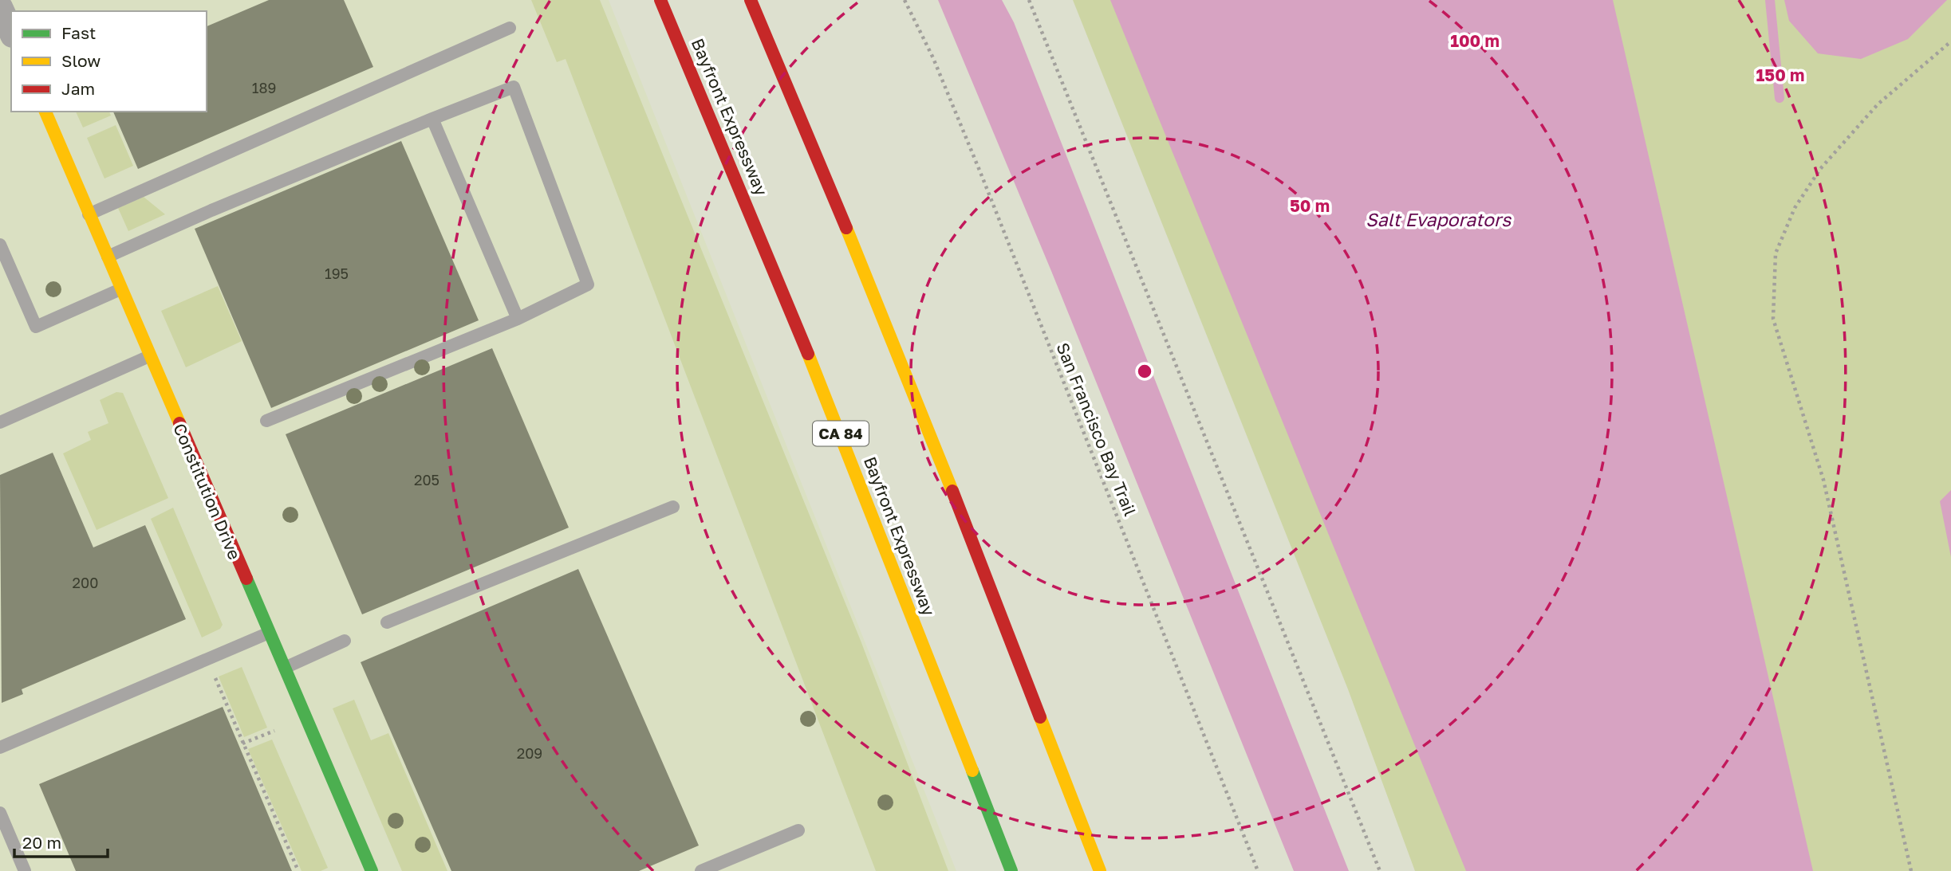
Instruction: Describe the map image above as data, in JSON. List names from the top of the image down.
{
  "streets": {
    "main road": ["Bayfront Expressway", "CA 84", "Constitution Drive"],
    "path": ["San Francisco Bay Trail"]
  },
  "water": ["Salt Evaporators"],
  "house_numbers": [
    "189",
    "195",
    "205",
    "200",
    "209"
  ],
  "legend": ["Fast", "Slow", "Jam"],
  "scale_bar": "20 m",
  "rings": ["100 m", "150 m", "50 m"]
}
